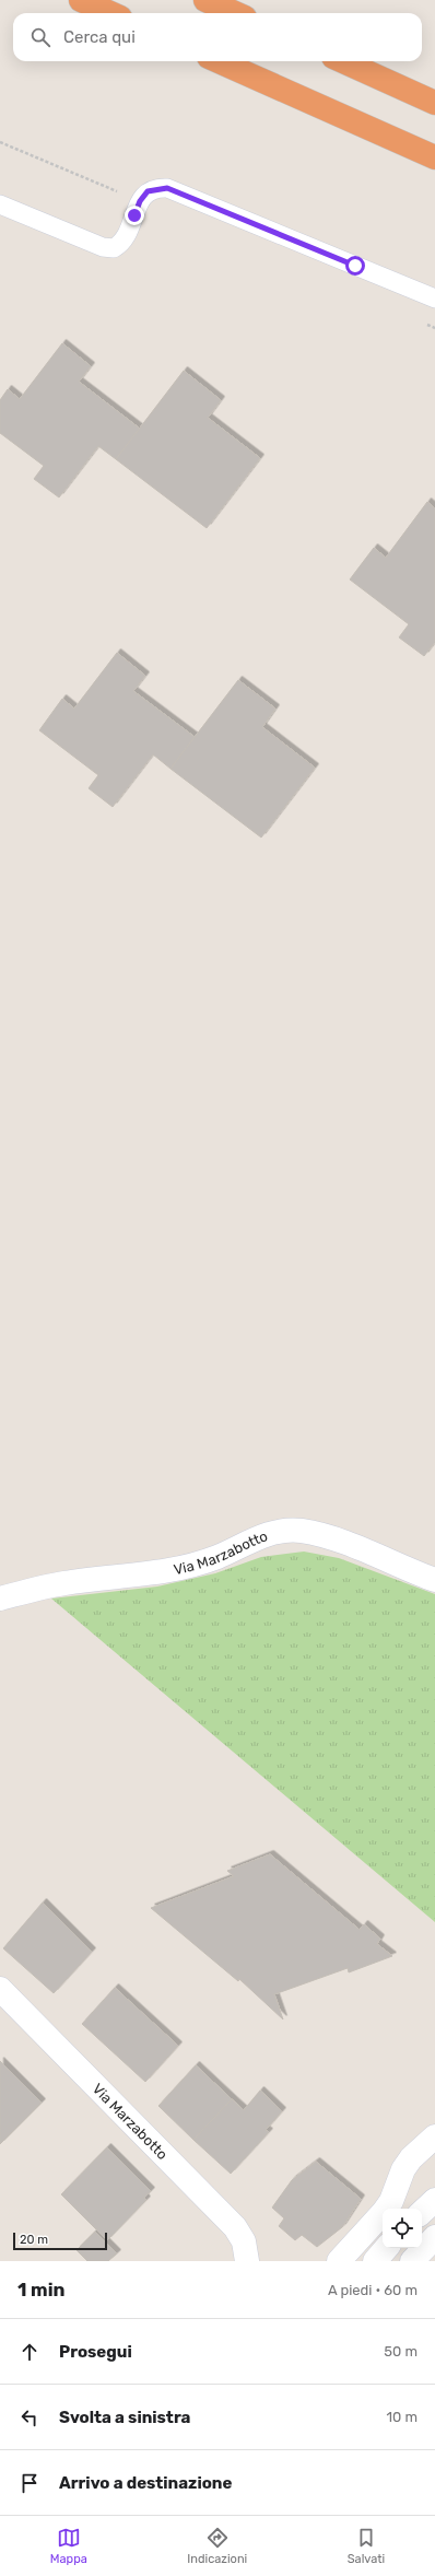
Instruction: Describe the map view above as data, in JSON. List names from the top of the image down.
{
  "streets": {
    "street": ["Via Marzabotto"]
  },
  "scale_bar": "20 m",
  "page": {
    "search": "Cerca qui",
    "scale": "20 m",
    "heading": ["1 min", "A piedi · 60 m"],
    "list": [
      ["Prosegui", "50 m"],
      ["Svolta a sinistra", "10 m"],
      "Arrivo a destinazione"
    ],
    "nav": ["Mappa", "Indicazioni", "Salvati"]
  }
}
